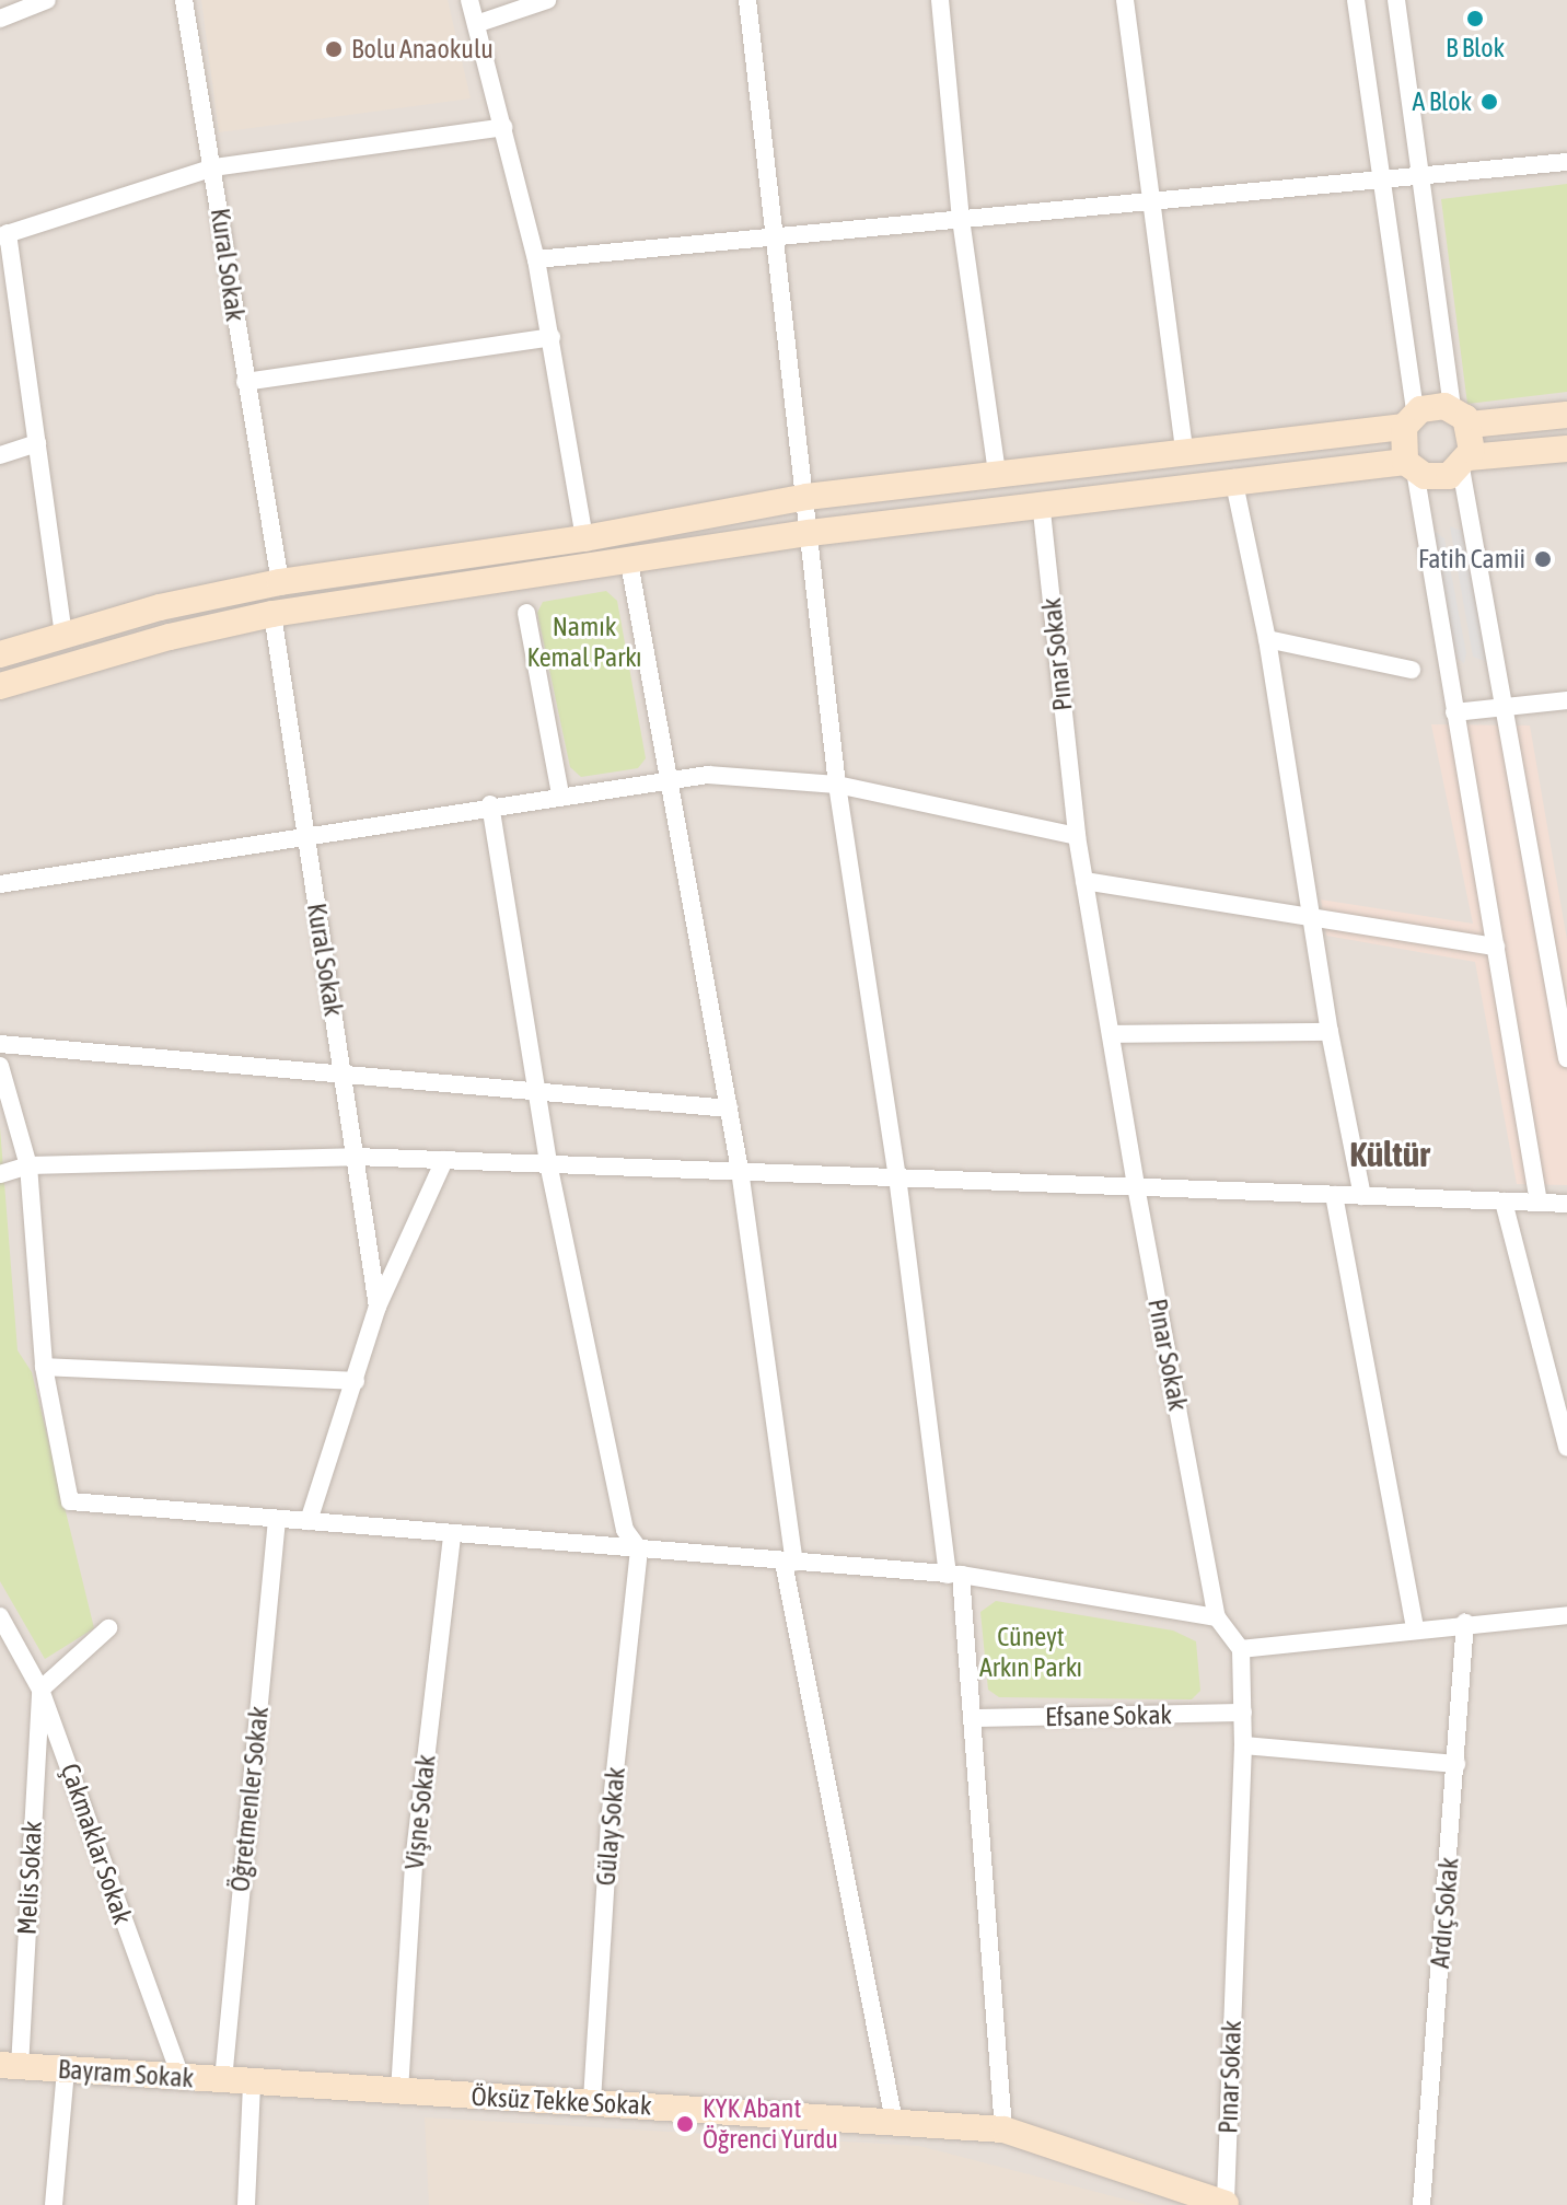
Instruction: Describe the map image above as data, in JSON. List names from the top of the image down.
{
  "streets": {
    "main road": ["Bayram Sokak", "Öksüz Tekke Sokak"],
    "street": [
      "Kural Sokak",
      "Pınar Sokak",
      "Efsane Sokak",
      "Öğretmenler Sokak",
      "Vişne Sokak",
      "Gülay Sokak",
      "Çakmaklar Sokak",
      "Melis Sokak",
      "Ardıç Sokak"
    ]
  },
  "crossings": [
    ["Pınar Sokak", "Efsane Sokak"],
    ["Pınar Sokak", "Öksüz Tekke Sokak"],
    ["Öğretmenler Sokak", "Bayram Sokak"],
    ["Vişne Sokak", "Öksüz Tekke Sokak"],
    ["Gülay Sokak", "Öksüz Tekke Sokak"],
    ["Çakmaklar Sokak", "Melis Sokak"],
    ["Çakmaklar Sokak", "Bayram Sokak"],
    ["Melis Sokak", "Bayram Sokak"],
    ["Bayram Sokak", "Öksüz Tekke Sokak"]
  ],
  "districts": ["Kültür"],
  "parks": ["Namık Kemal Parkı", "Cüneyt Arkın Parkı"],
  "places": [
    "B Blok",
    "Bolu Anaokulu",
    "A Blok",
    "Fatih Camii",
    "KYK Abant Öğrenci Yurdu"
  ]
}
